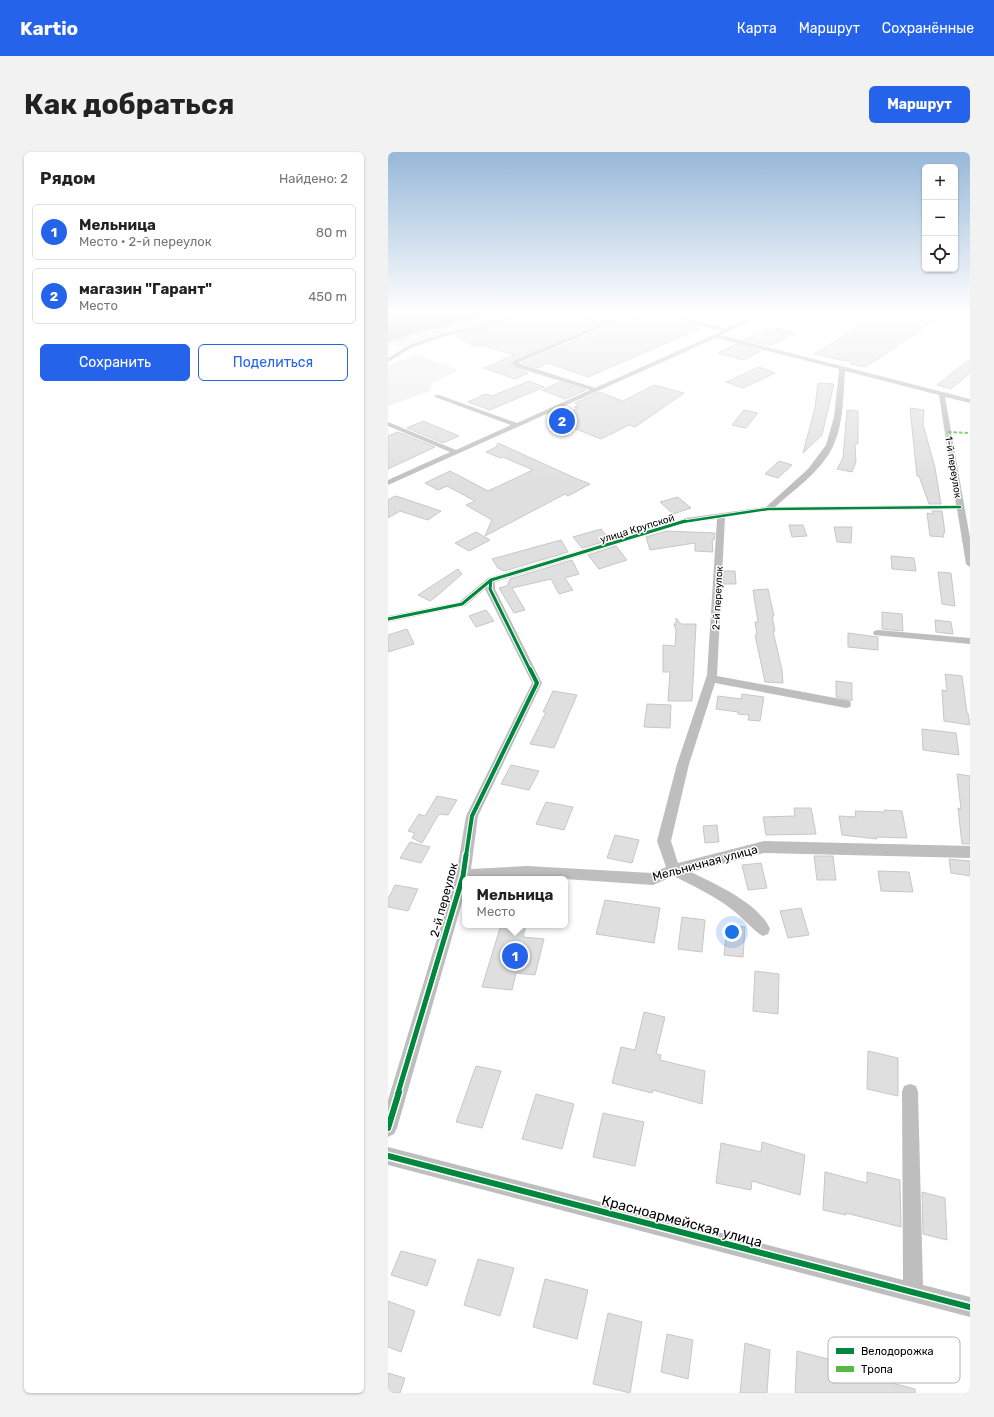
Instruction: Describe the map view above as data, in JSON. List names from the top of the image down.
{
  "streets": {
    "street": [
      "1-й переулок",
      "улица Крупской",
      "2-й переулок",
      "Мельничная улица",
      "Красноармейская улица"
    ]
  },
  "crossings": [
    ["1-й переулок", "улица Крупской"],
    ["улица Крупской", "2-й переулок"],
    ["2-й переулок", "Мельничная улица"]
  ],
  "legend": ["Велодорожка", "Тропа"],
  "page": {
    "header": "Kartio",
    "nav": ["Карта", "Маршрут", "Сохранённые"],
    "buttons": [
      "Маршрут",
      ["Сохранить", "Поделиться"]
    ],
    "title": "Как добраться",
    "heading": ["Рядом", "Найдено: 2"],
    "map_buttons": ["+", "−"],
    "list": [
      {
        "mark": "1",
        "name": "Мельница",
        "note": "Место · 2-й переулок",
        "value": "80 m"
      },
      {
        "mark": "2",
        "name": "магазин \"Гарант\"",
        "note": "Место",
        "value": "450 m"
      }
    ],
    "pins": ["2", "1"],
    "popup": ["Мельница", "Место"]
  }
}
